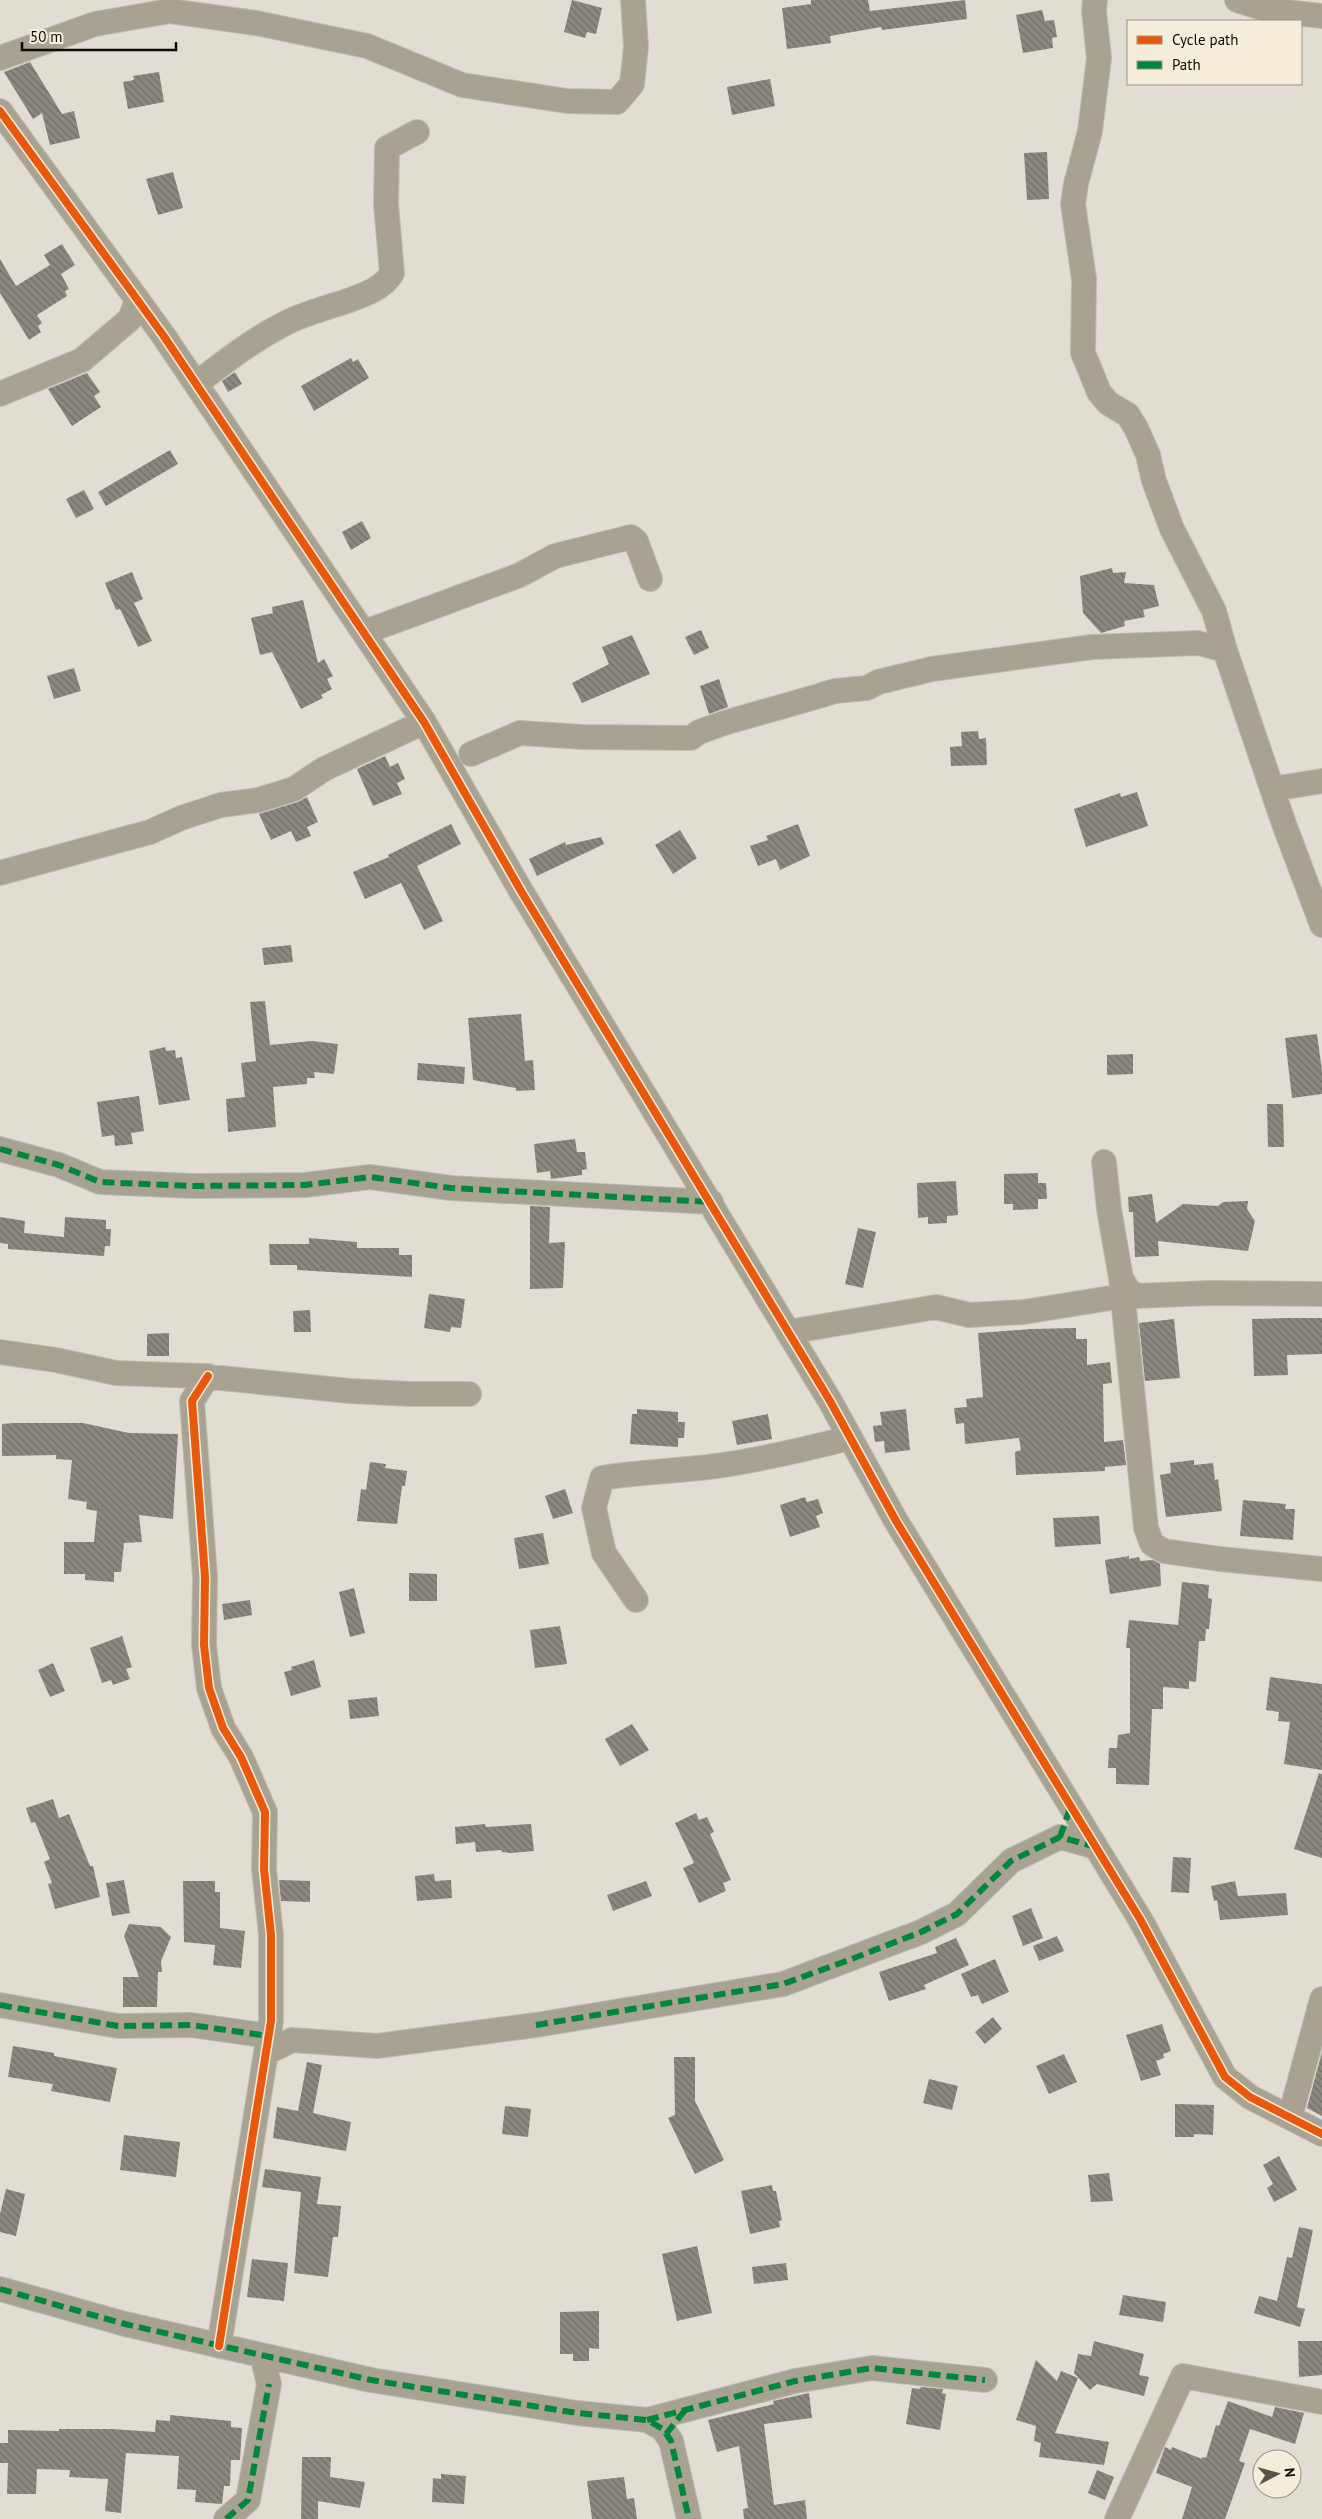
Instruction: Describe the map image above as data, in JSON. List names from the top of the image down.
{
  "legend": ["Cycle path", "Path"],
  "scale_bar": "50 m",
  "north": "right"
}
